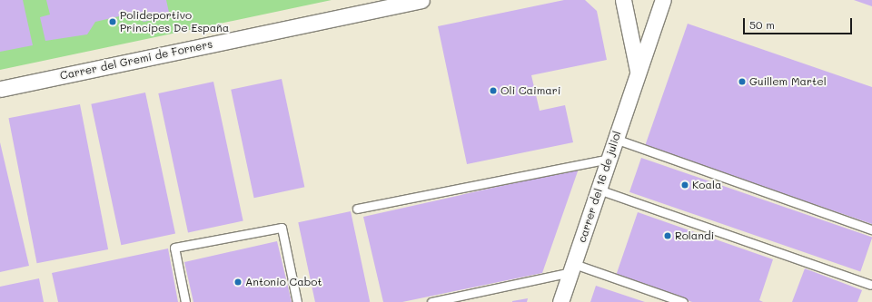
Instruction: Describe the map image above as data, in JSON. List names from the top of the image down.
{
  "streets": {
    "street": ["Carrer del Gremi de Forners", "carrer del 16 de juliol"]
  },
  "places": [
    "Polideportivo Príncipes De España",
    "Guillem Martel",
    "Oli Caimari",
    "Koala",
    "Rolandi",
    "Antonio Cabot"
  ],
  "scale_bar": "50 m"
}
